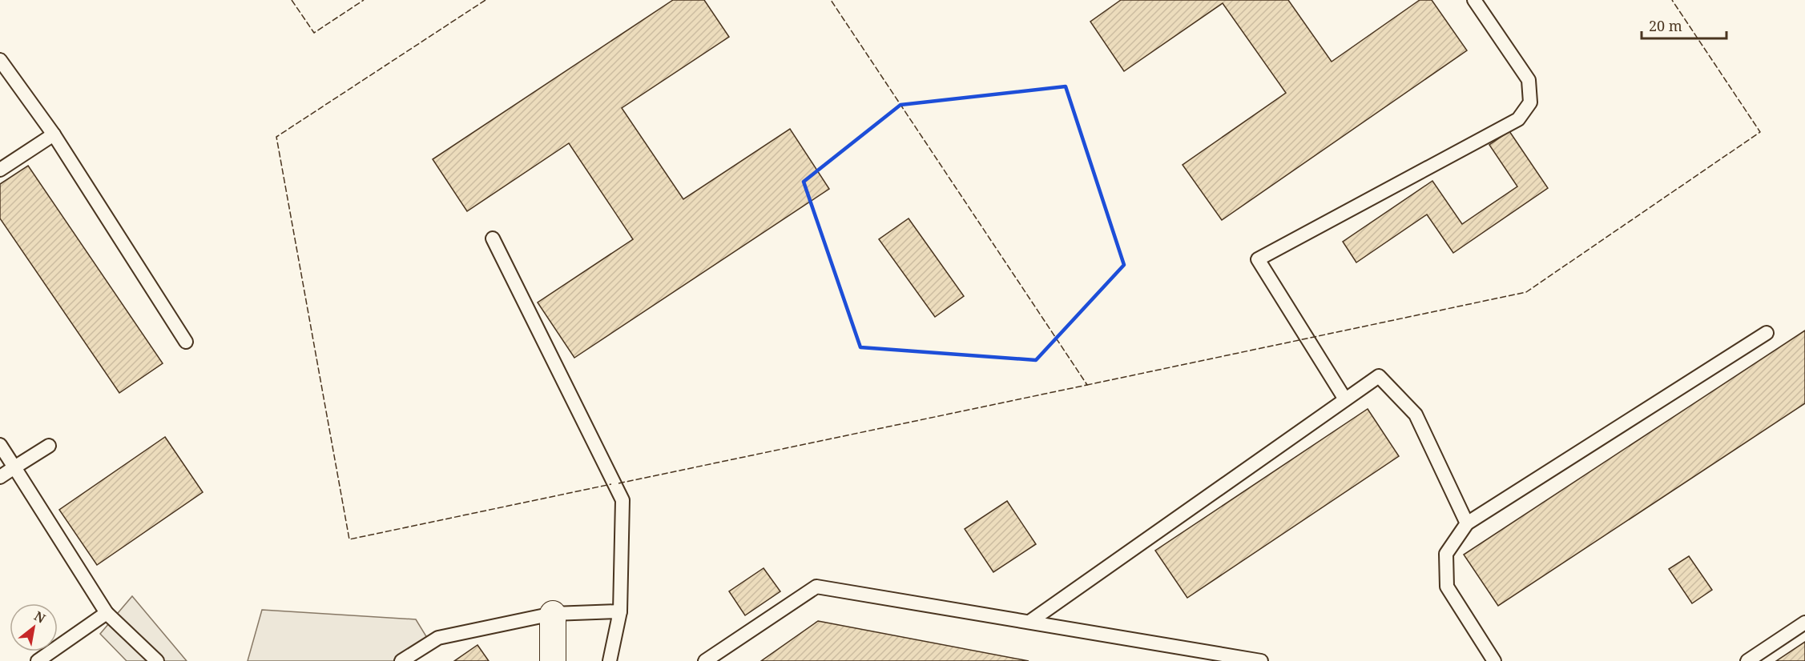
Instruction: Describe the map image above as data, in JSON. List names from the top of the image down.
{
  "scale_bar": "20 m",
  "north": "top right"
}
